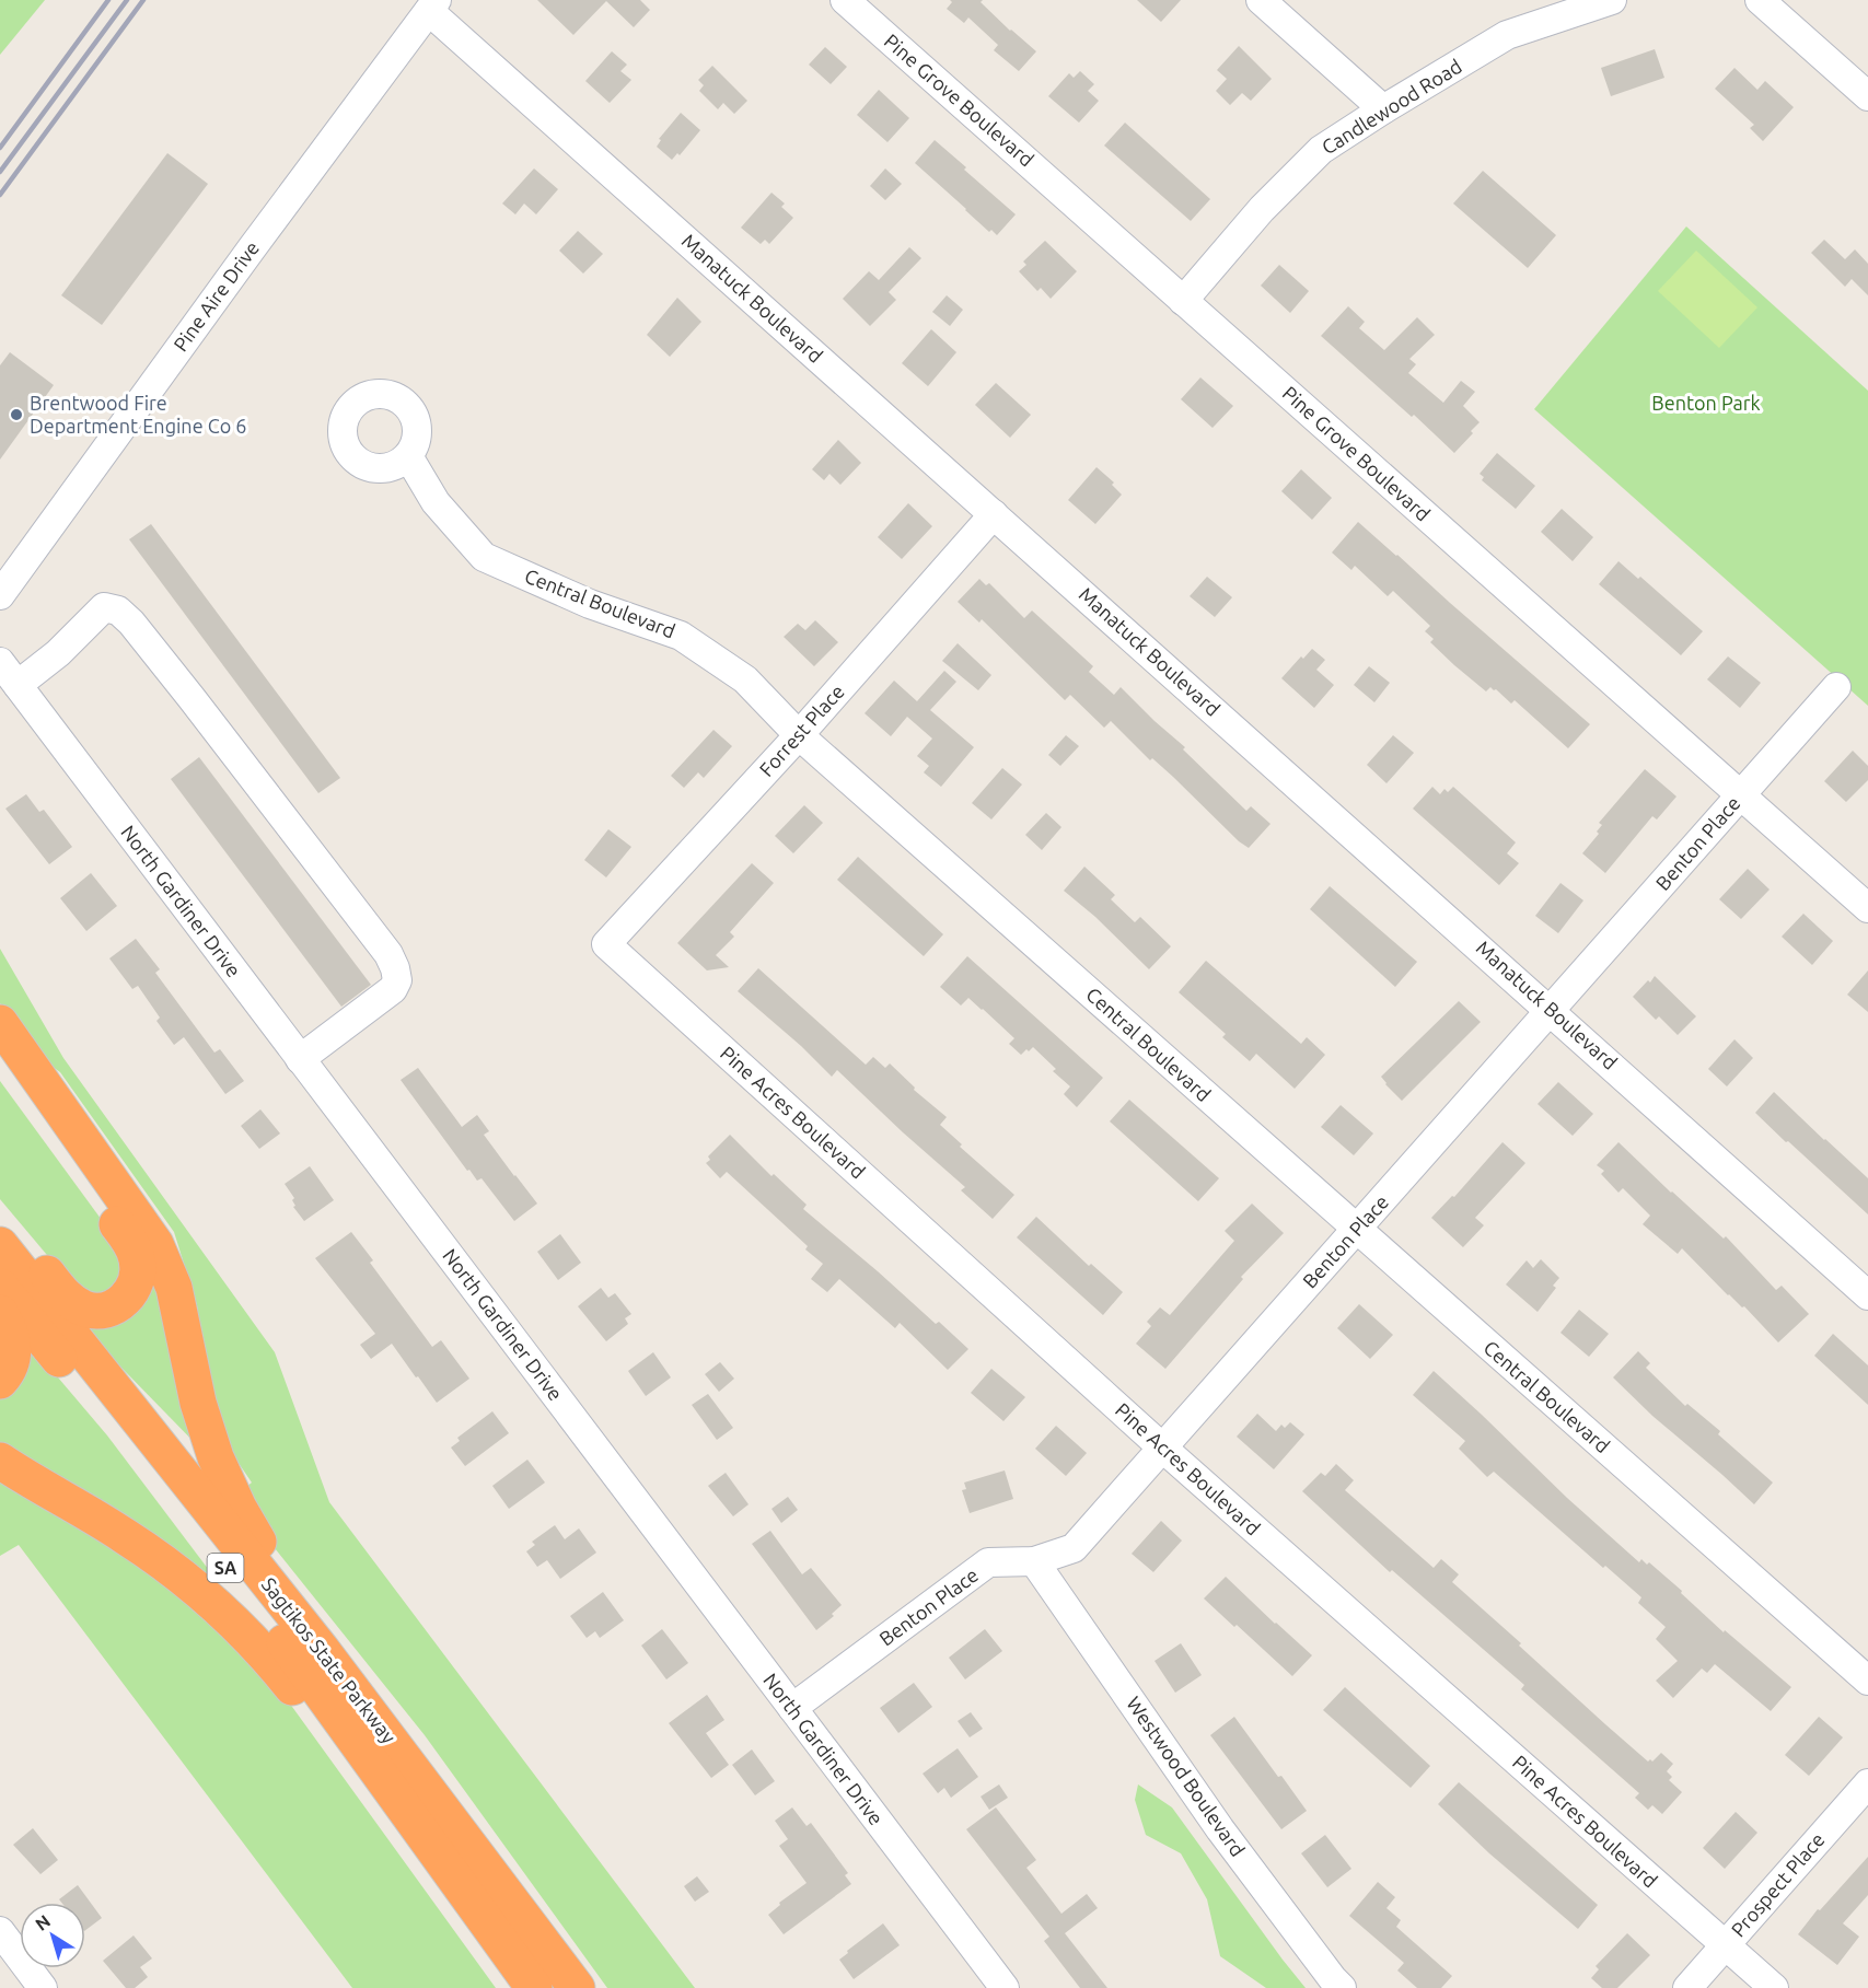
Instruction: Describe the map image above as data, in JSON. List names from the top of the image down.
{
  "streets": {
    "highway": ["SA", "Sagtikos State Parkway"],
    "street": [
      "Pine Grove Boulevard",
      "Candlewood Road",
      "Pine Aire Drive",
      "Manatuck Boulevard",
      "Central Boulevard",
      "Forrest Place",
      "Benton Place",
      "North Gardiner Drive",
      "Pine Acres Boulevard",
      "Westwood Boulevard",
      "Prospect Place"
    ]
  },
  "crossings": [
    ["Pine Grove Boulevard", "Candlewood Road"],
    ["Pine Grove Boulevard", "Benton Place"],
    ["Pine Aire Drive", "Manatuck Boulevard"],
    ["Manatuck Boulevard", "Forrest Place"],
    ["Manatuck Boulevard", "Benton Place"],
    ["Central Boulevard", "Forrest Place"],
    ["Central Boulevard", "Benton Place"],
    ["Forrest Place", "Pine Acres Boulevard"],
    ["Benton Place", "North Gardiner Drive"],
    ["Benton Place", "Pine Acres Boulevard"],
    ["Benton Place", "Westwood Boulevard"],
    ["Pine Acres Boulevard", "Prospect Place"]
  ],
  "parks": ["Benton Park"],
  "places": ["Brentwood Fire Department Engine Co 6"],
  "north": "top left"
}
